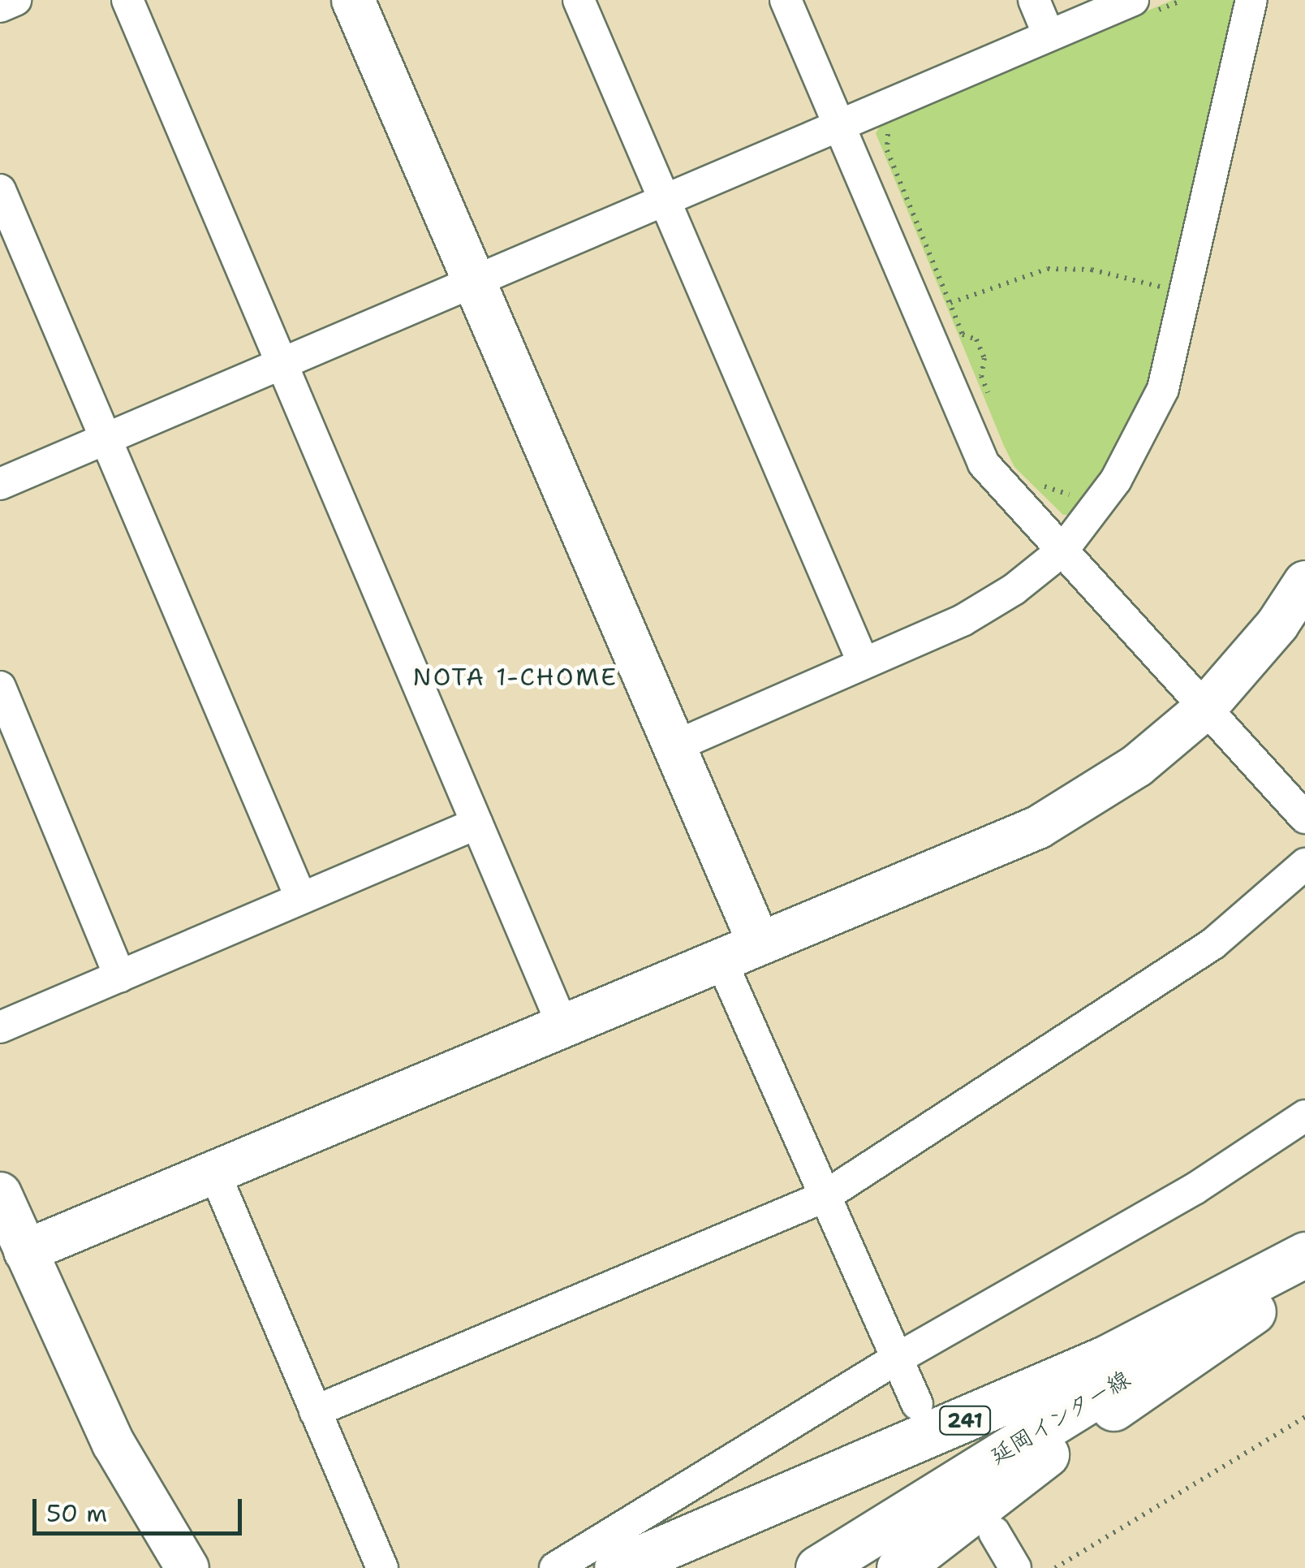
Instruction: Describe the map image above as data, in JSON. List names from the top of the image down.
{
  "streets": {
    "highway": ["延岡インター線", "241"]
  },
  "crossings": [
    ["延岡インター線", "241"]
  ],
  "districts": ["NOTA 1-CHOME"],
  "scale_bar": "50 m"
}
